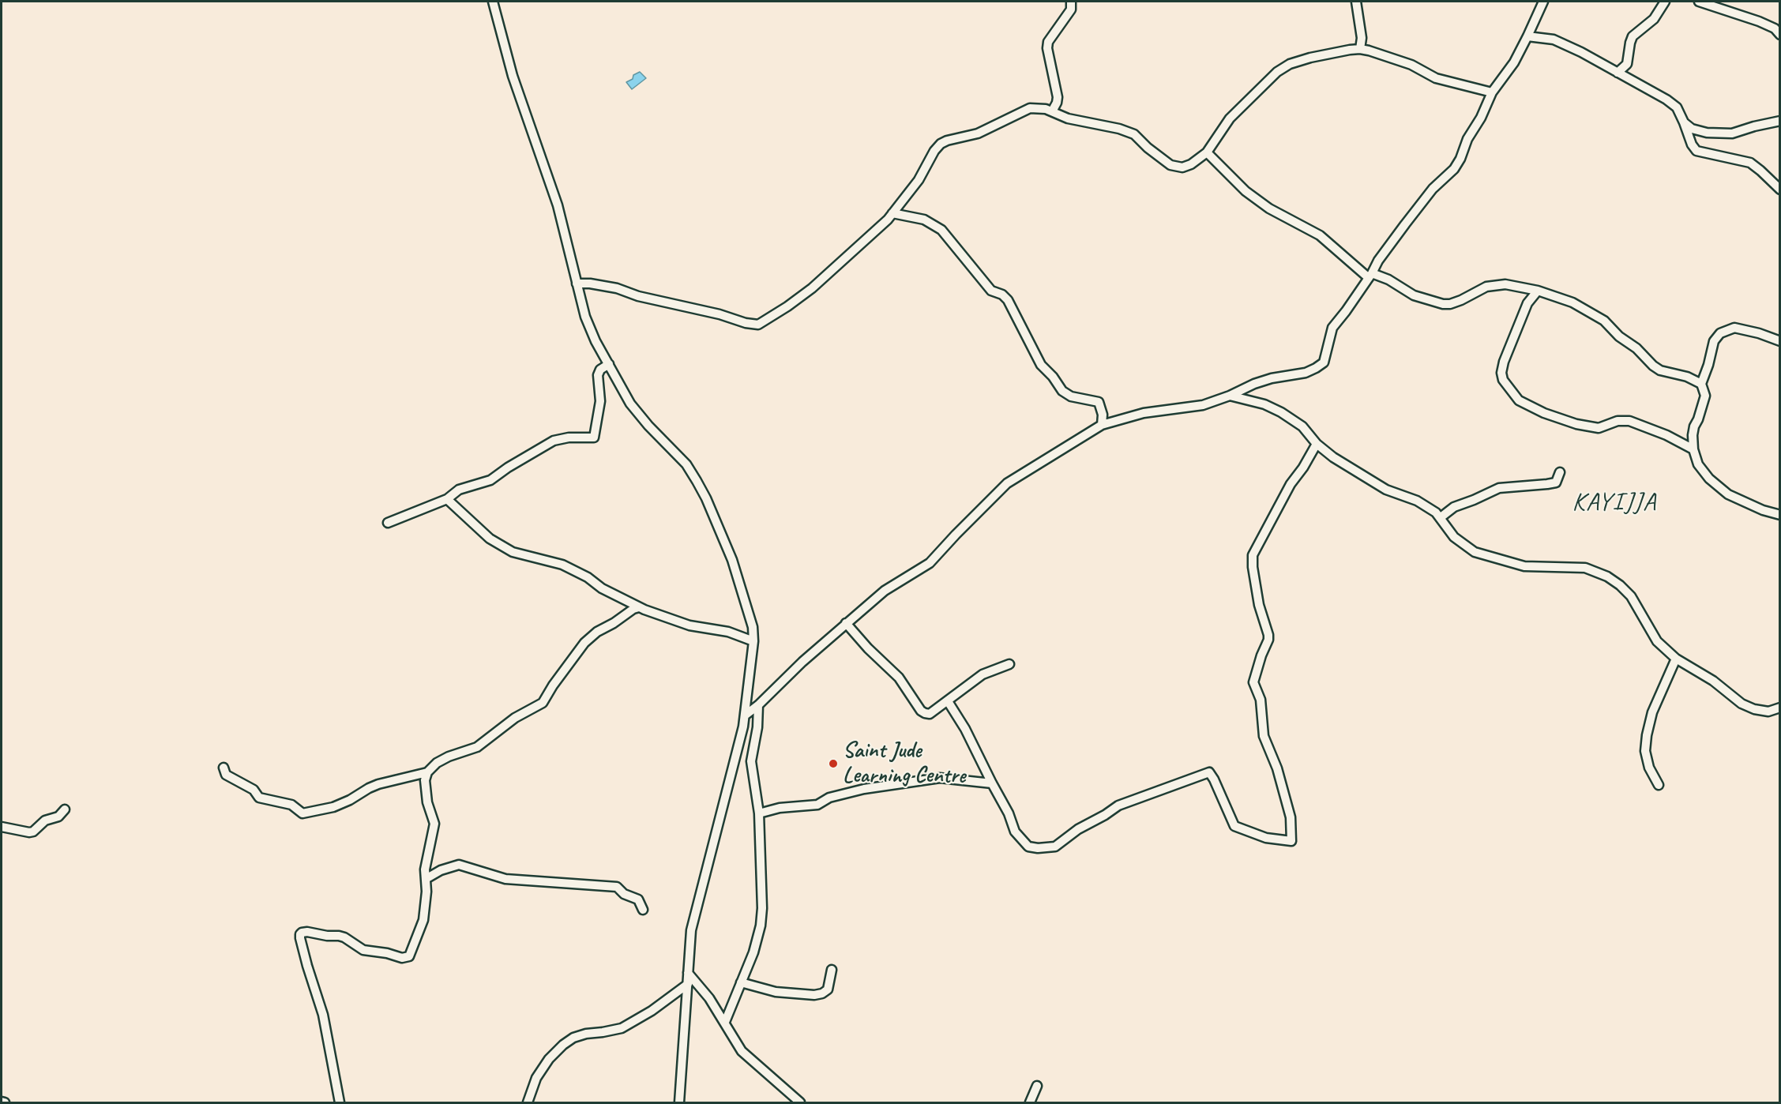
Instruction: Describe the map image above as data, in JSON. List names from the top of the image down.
{
  "districts": ["KAYIJJA"],
  "places": ["Saint Jude Learning Centre"]
}
